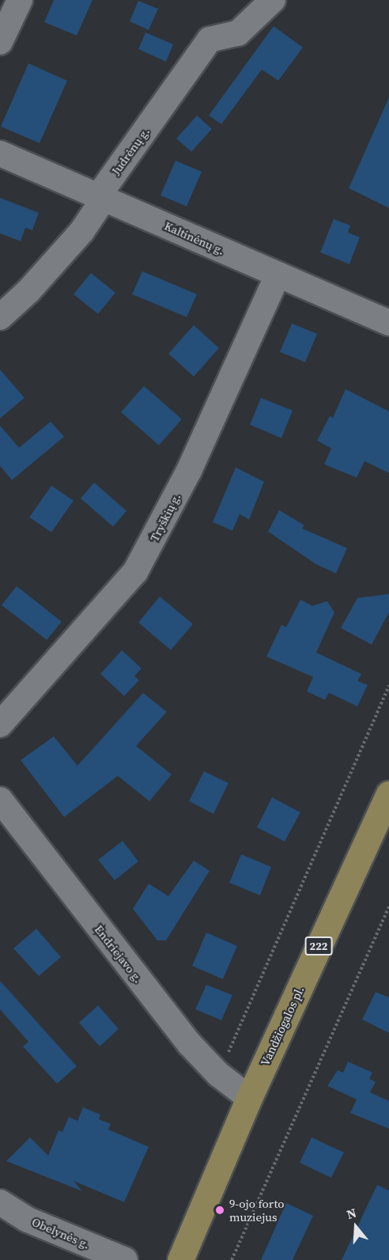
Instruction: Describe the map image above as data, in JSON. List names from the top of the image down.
{
  "streets": {
    "main road": ["222", "Vandžiogalos pl."],
    "street": [
      "Judrėnų g.",
      "Kaltinėnų g.",
      "Tryškių g.",
      "Endriejavo g.",
      "Obelynės g."
    ]
  },
  "crossings": [
    ["Judrėnų g.", "Kaltinėnų g."],
    ["Kaltinėnų g.", "Tryškių g."],
    ["Endriejavo g.", "Vandžiogalos pl."]
  ],
  "places": ["9-ojo forto muziejus"],
  "north": "top"
}
